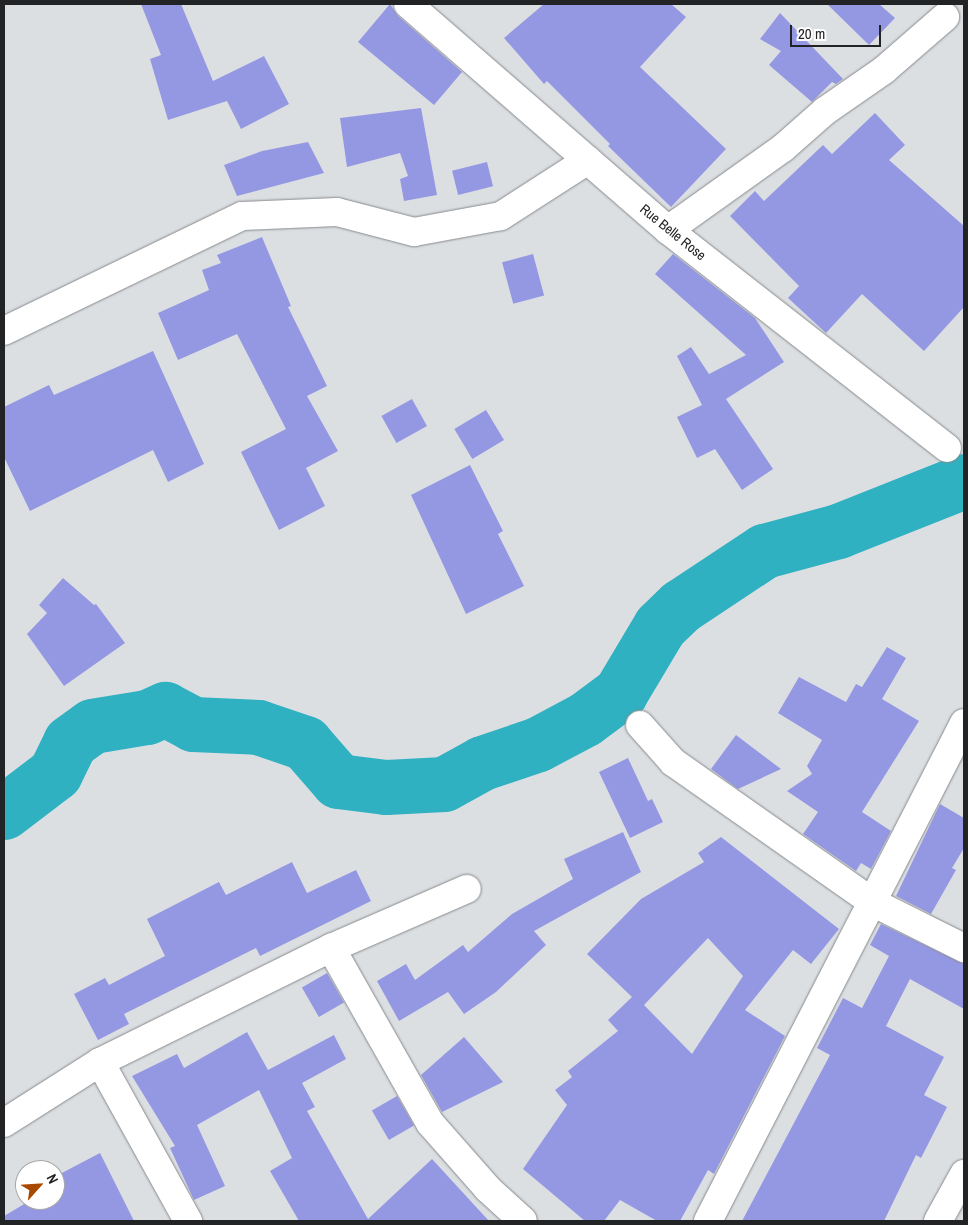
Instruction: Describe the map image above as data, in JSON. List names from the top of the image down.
{
  "streets": {
    "street": ["Rue Belle Rose"]
  },
  "scale_bar": "20 m",
  "north": "top right"
}
